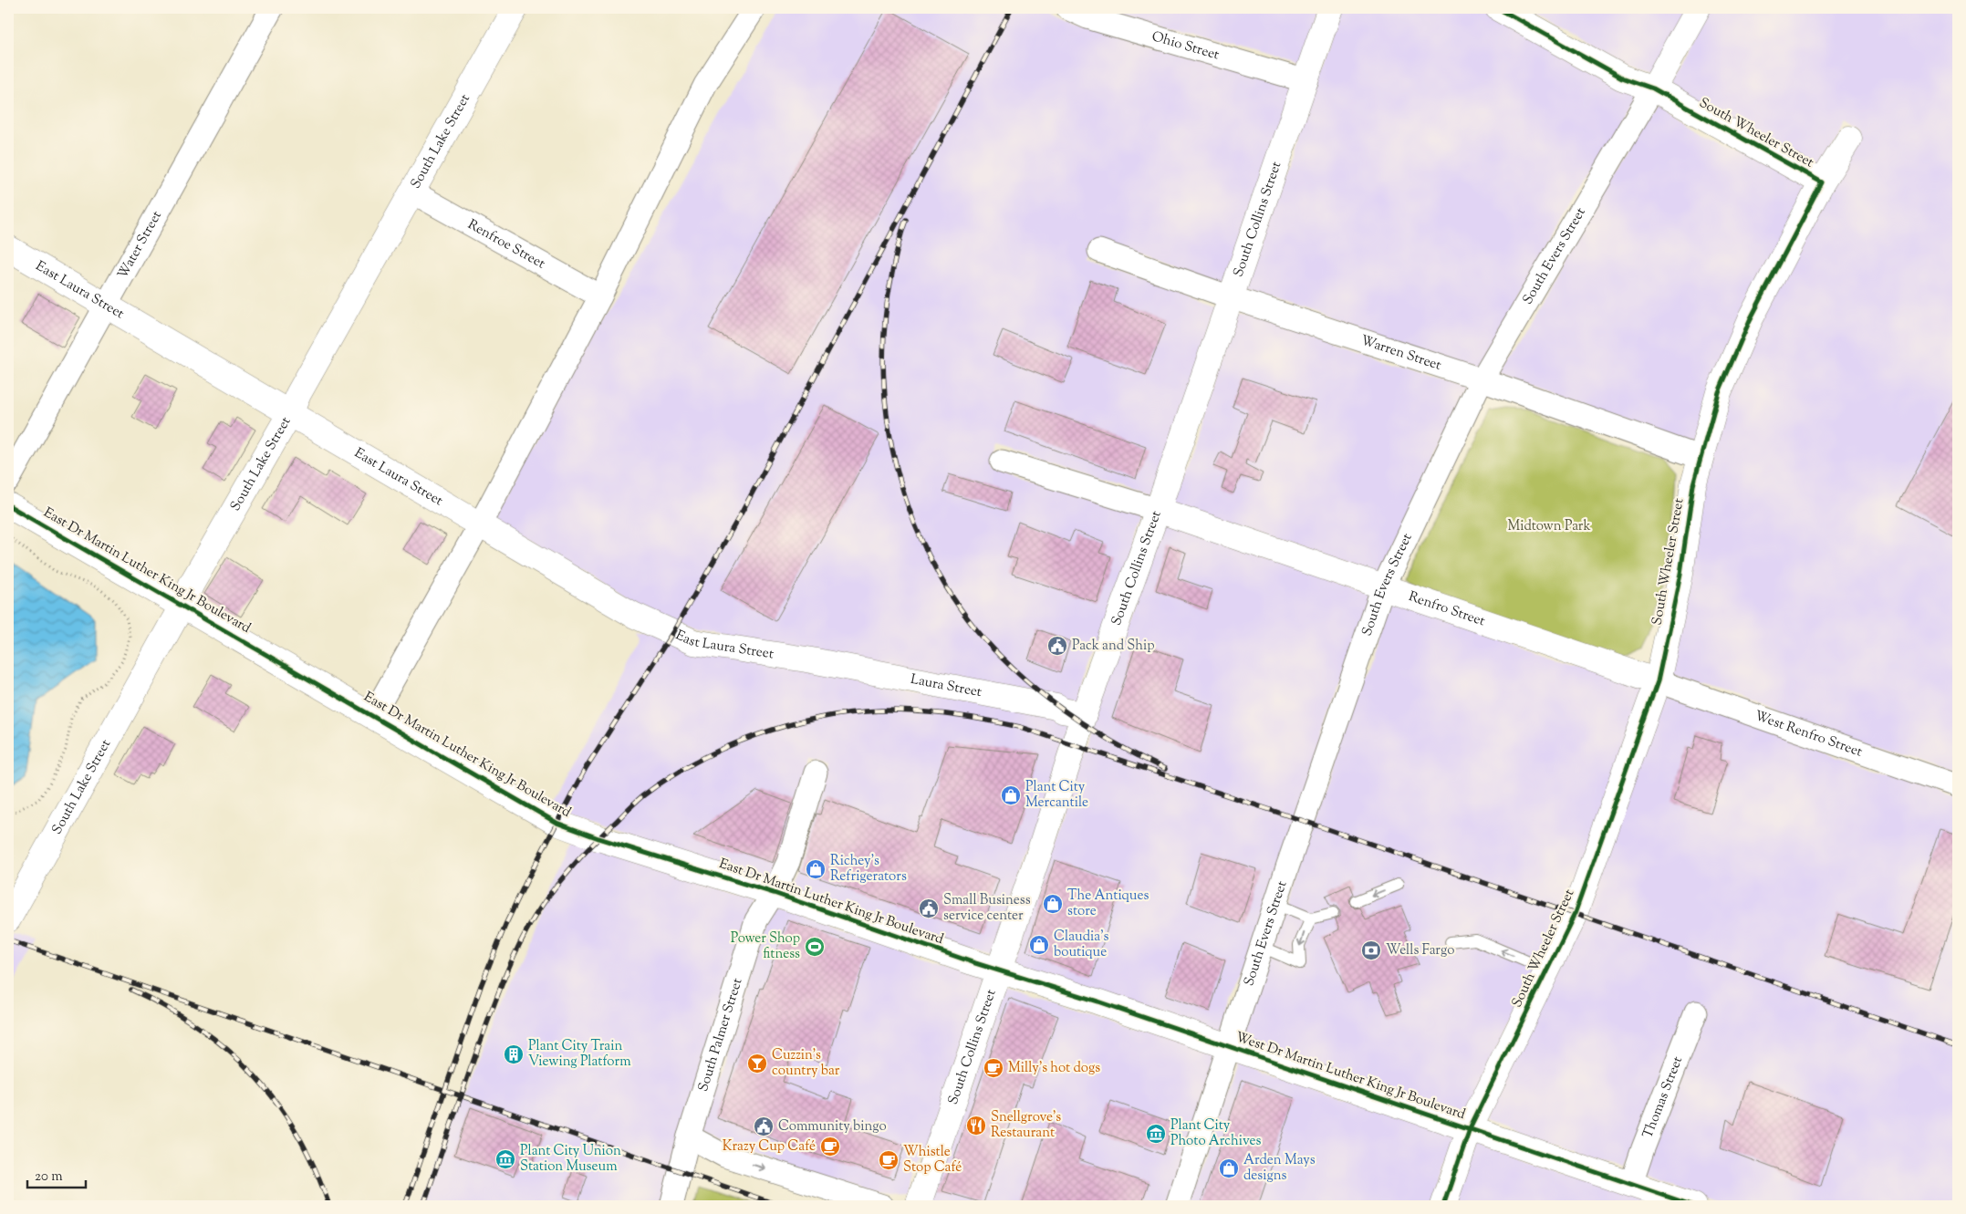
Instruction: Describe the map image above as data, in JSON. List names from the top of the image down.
{
  "streets": {
    "street": [
      "Ohio Street",
      "South Wheeler Street",
      "South Lake Street",
      "South Collins Street",
      "Renfroe Street",
      "Water Street",
      "South Evers Street",
      "East Laura Street",
      "Warren Street",
      "East Dr Martin Luther King Jr Boulevard",
      "Renfro Street",
      "Laura Street",
      "West Renfro Street",
      "South Palmer Street",
      "West Dr Martin Luther King Jr Boulevard",
      "Thomas Street"
    ]
  },
  "crossings": [
    ["Ohio Street", "South Collins Street"],
    ["South Wheeler Street", "South Evers Street"],
    ["South Wheeler Street", "Warren Street"],
    ["South Wheeler Street", "Renfro Street"],
    ["South Wheeler Street", "West Renfro Street"],
    ["South Wheeler Street", "West Dr Martin Luther King Jr Boulevard"],
    ["South Lake Street", "Renfroe Street"],
    ["South Lake Street", "East Laura Street"],
    ["South Lake Street", "East Dr Martin Luther King Jr Boulevard"],
    ["South Collins Street", "Warren Street"],
    ["South Collins Street", "East Dr Martin Luther King Jr Boulevard"],
    ["South Collins Street", "Renfro Street"],
    ["South Collins Street", "Laura Street"],
    ["South Collins Street", "West Dr Martin Luther King Jr Boulevard"],
    ["Water Street", "East Laura Street"],
    ["South Evers Street", "Warren Street"],
    ["South Evers Street", "Renfro Street"],
    ["South Evers Street", "West Dr Martin Luther King Jr Boulevard"],
    ["East Laura Street", "Laura Street"],
    ["East Dr Martin Luther King Jr Boulevard", "South Palmer Street"],
    ["East Dr Martin Luther King Jr Boulevard", "West Dr Martin Luther King Jr Boulevard"],
    ["Renfro Street", "West Renfro Street"],
    ["West Dr Martin Luther King Jr Boulevard", "Thomas Street"]
  ],
  "parks": ["Midtown Park"],
  "places": {
    "public building": ["Pack and Ship", "Small Business service center", "Community bingo"],
    "shop": [
      "Plant City Mercantile",
      "Richey's Refrigerators",
      "The Antiques store",
      "Claudia's boutique",
      "Arden Mays designs"
    ],
    "sports": ["Power Shop fitness"],
    "bank": ["Wells Fargo"],
    "building": ["Plant City Train Viewing Platform"],
    "bar": ["Cuzzin's country bar"],
    "cafe": ["Milly's hot dogs", "Krazy Cup Café", "Whistle Stop Café"],
    "restaurant": ["Snellgrove's Restaurant"],
    "museum": ["Plant City Photo Archives", "Plant City Union Station Museum"]
  },
  "scale_bar": "20 m"
}
